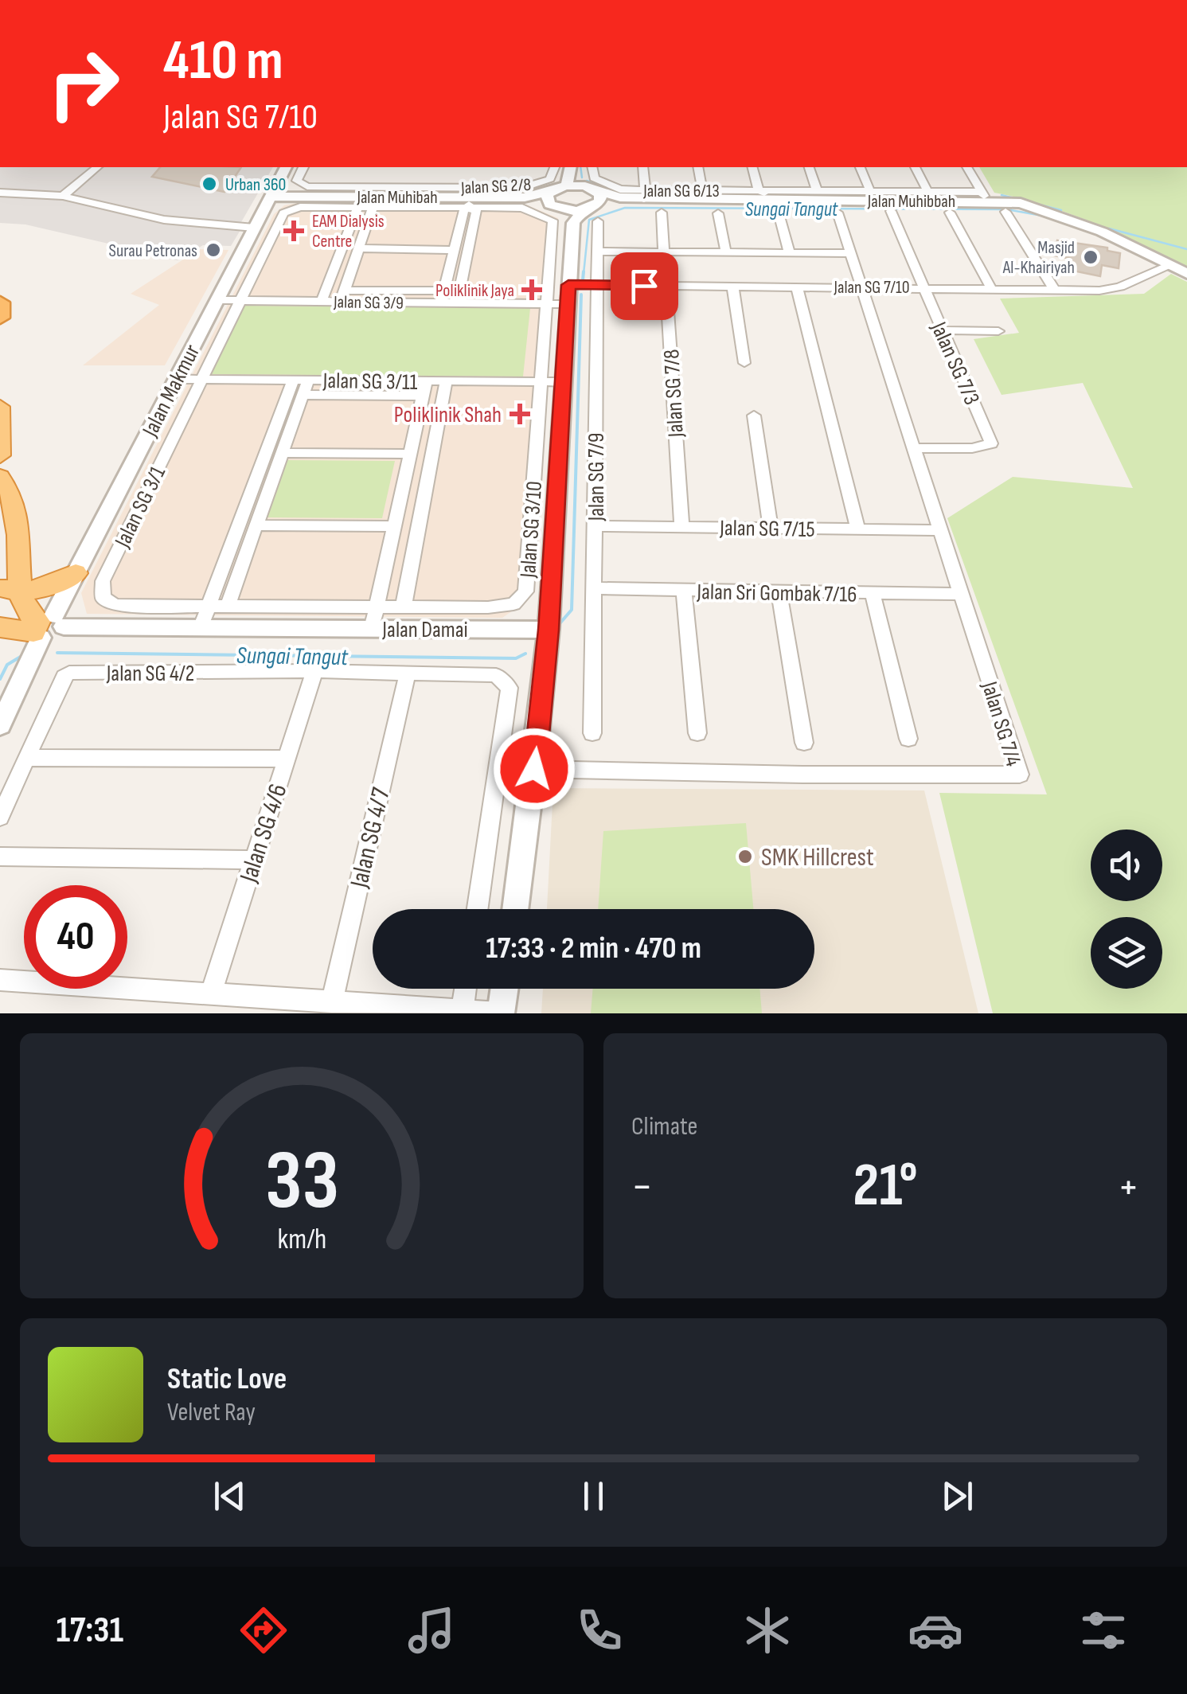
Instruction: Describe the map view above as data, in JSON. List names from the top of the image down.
{
  "streets": {
    "street": [
      "Jalan SG 2/8",
      "Jalan SG 6/13",
      "Jalan Muhibah",
      "Jalan Muhibbah",
      "Jalan SG 7/10",
      "Jalan SG 3/9",
      "Jalan SG 7/3",
      "Jalan SG 3/11",
      "Jalan Makmur",
      "Jalan SG 7/8",
      "Jalan SG 7/9",
      "Jalan SG 3/1",
      "Jalan SG 7/15",
      "Jalan SG 3/10",
      "Jalan Sri Gombak 7/16",
      "Jalan Damai",
      "Jalan SG 4/2",
      "Jalan SG 7/4",
      "Jalan SG 4/6",
      "Jalan SG 4/7"
    ]
  },
  "crossings": [
    ["Jalan SG 6/13", "Jalan Muhibbah"],
    ["Jalan Muhibah", "Jalan Makmur"],
    ["Jalan Muhibah", "Jalan SG 3/1"],
    ["Jalan Muhibah", "Jalan SG 3/10"],
    ["Jalan Muhibbah", "Jalan SG 7/10"],
    ["Jalan SG 7/10", "Jalan SG 7/3"],
    ["Jalan SG 7/10", "Jalan SG 7/8"],
    ["Jalan SG 7/10", "Jalan SG 7/9"],
    ["Jalan SG 7/10", "Jalan SG 7/4"],
    ["Jalan SG 3/9", "Jalan Makmur"],
    ["Jalan SG 3/9", "Jalan SG 3/1"],
    ["Jalan SG 3/9", "Jalan SG 3/10"],
    ["Jalan SG 7/3", "Jalan SG 7/4"],
    ["Jalan SG 3/11", "Jalan Makmur"],
    ["Jalan SG 3/11", "Jalan SG 3/1"],
    ["Jalan SG 3/11", "Jalan SG 3/10"],
    ["Jalan Makmur", "Jalan Damai"],
    ["Jalan SG 7/8", "Jalan SG 7/15"],
    ["Jalan SG 7/9", "Jalan SG 7/15"],
    ["Jalan SG 7/9", "Jalan Sri Gombak 7/16"],
    ["Jalan SG 7/15", "Jalan SG 7/4"],
    ["Jalan Sri Gombak 7/16", "Jalan SG 7/4"],
    ["Jalan SG 4/2", "Jalan SG 4/6"],
    ["Jalan SG 4/2", "Jalan SG 4/7"]
  ],
  "water": ["Sungai Tangut"],
  "places": {
    "other": [
      "Urban 360",
      "Surau Petronas",
      "Masjid Al-Khairiyah",
      "SMK Hillcrest"
    ],
    "health": ["EAM Dialysis Centre", "Poliklinik Jaya", "Poliklinik Shah"]
  },
  "page": {
    "turn": ["410 m", "Jalan SG 7/10"],
    "limit": "40",
    "trip": "17:33 · 2 min · 470 m",
    "tile": "Climate",
    "heat": ["−", "21°", "+"],
    "song": ["Static Love", "Velvet Ray"],
    "tabs": "17:31",
    "gauge": ["33", "km/h"]
  }
}
